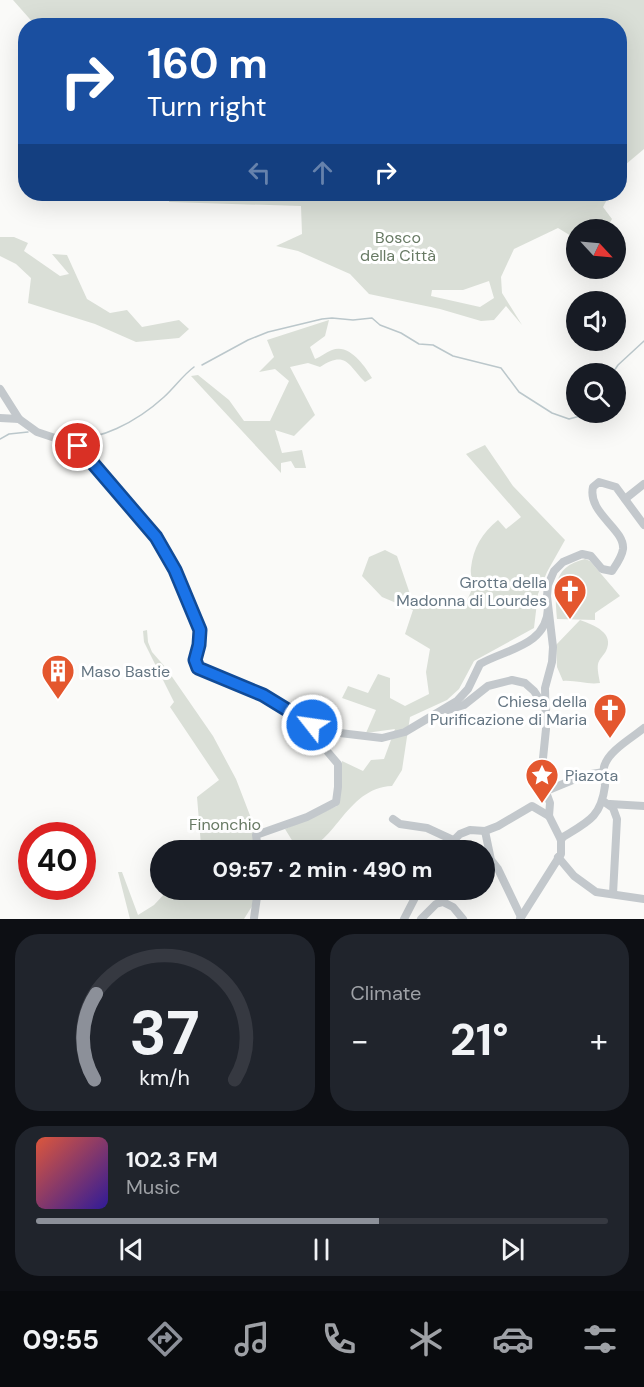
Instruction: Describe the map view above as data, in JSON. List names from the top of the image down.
{
  "parks": ["Bosco della Città", "Finonchio"],
  "places": {
    "church": ["Grotta della Madonna di Lourdes", "Chiesa della Purificazione di Maria"],
    "building": ["Maso Bastie"],
    "place": ["Piazota"]
  },
  "north": "bottom right",
  "page": {
    "turn": ["160 m", "Turn right"],
    "limit": "40",
    "trip": "09:57 · 2 min · 490 m",
    "tile": "Climate",
    "heat": ["−", "21°", "+"],
    "song": ["102.3 FM", "Music"],
    "tabs": "09:55",
    "gauge": ["37", "km/h"]
  }
}
